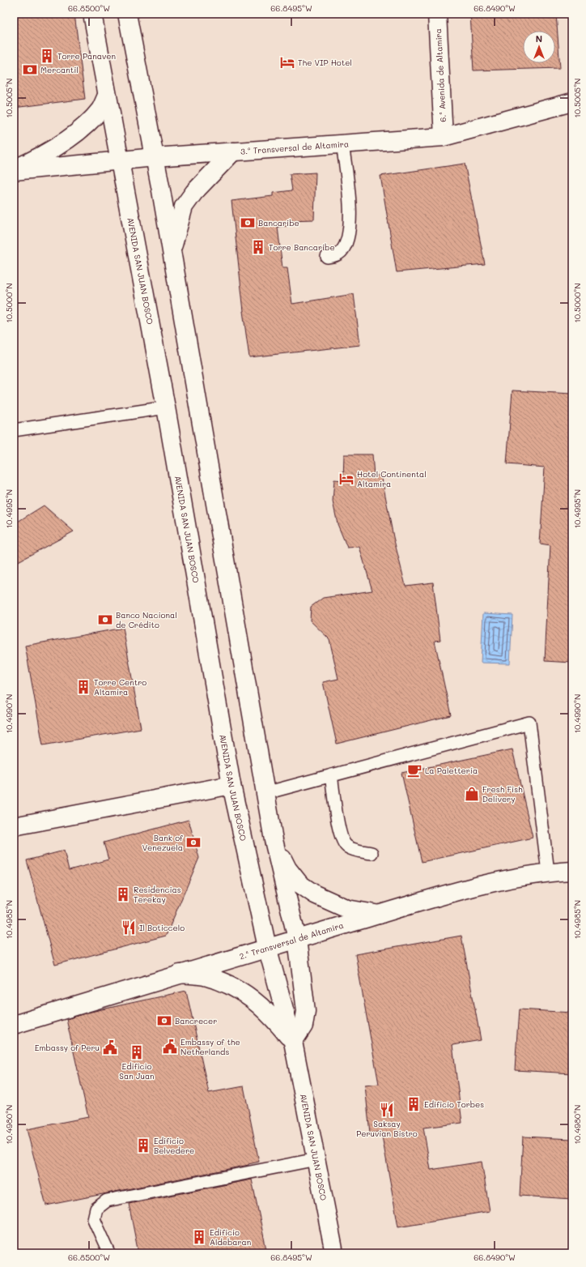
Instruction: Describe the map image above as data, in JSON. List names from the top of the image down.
{
  "streets": {
    "main road": [
      "6.ª Avenida de Altamira",
      "3.ª Transversal de Altamira",
      "AVENIDA SAN JUAN BOSCO",
      "2.ª Transversal de Altamira"
    ]
  },
  "crossings": [
    ["6.ª Avenida de Altamira", "3.ª Transversal de Altamira"],
    ["3.ª Transversal de Altamira", "AVENIDA SAN JUAN BOSCO"],
    ["AVENIDA SAN JUAN BOSCO", "2.ª Transversal de Altamira"]
  ],
  "places": {
    "building": [
      "Torre Panaven",
      "Torre Bancaribe",
      "Torre Centro Altamira",
      "Residencias Terekay",
      "Edificio San Juan",
      "Edificio Torbes",
      "Edificio Belvedere",
      "Edificio Aldebaran"
    ],
    "hotel": ["The VIP Hotel", "Hotel Continental Altamira"],
    "bank": [
      "Mercantil",
      "Bancaribe",
      "Banco Nacional de Crédito",
      "Bank of Venezuela",
      "Bancrecer"
    ],
    "cafe": ["La Palettería"],
    "shop": ["Fresh Fish Delivery"],
    "restaurant": ["Il Boticcelo", "Saksay Peruvian Bistro"],
    "public building": ["Embassy of the Netherlands", "Embassy of Peru"]
  },
  "north": "top",
  "coordinates": [
    "66.8500°W",
    "66.8495°W",
    "66.8490°W",
    "10.5005°N",
    "10.5000°N",
    "10.4995°N",
    "10.4990°N",
    "10.4985°N",
    "10.4980°N"
  ]
}
